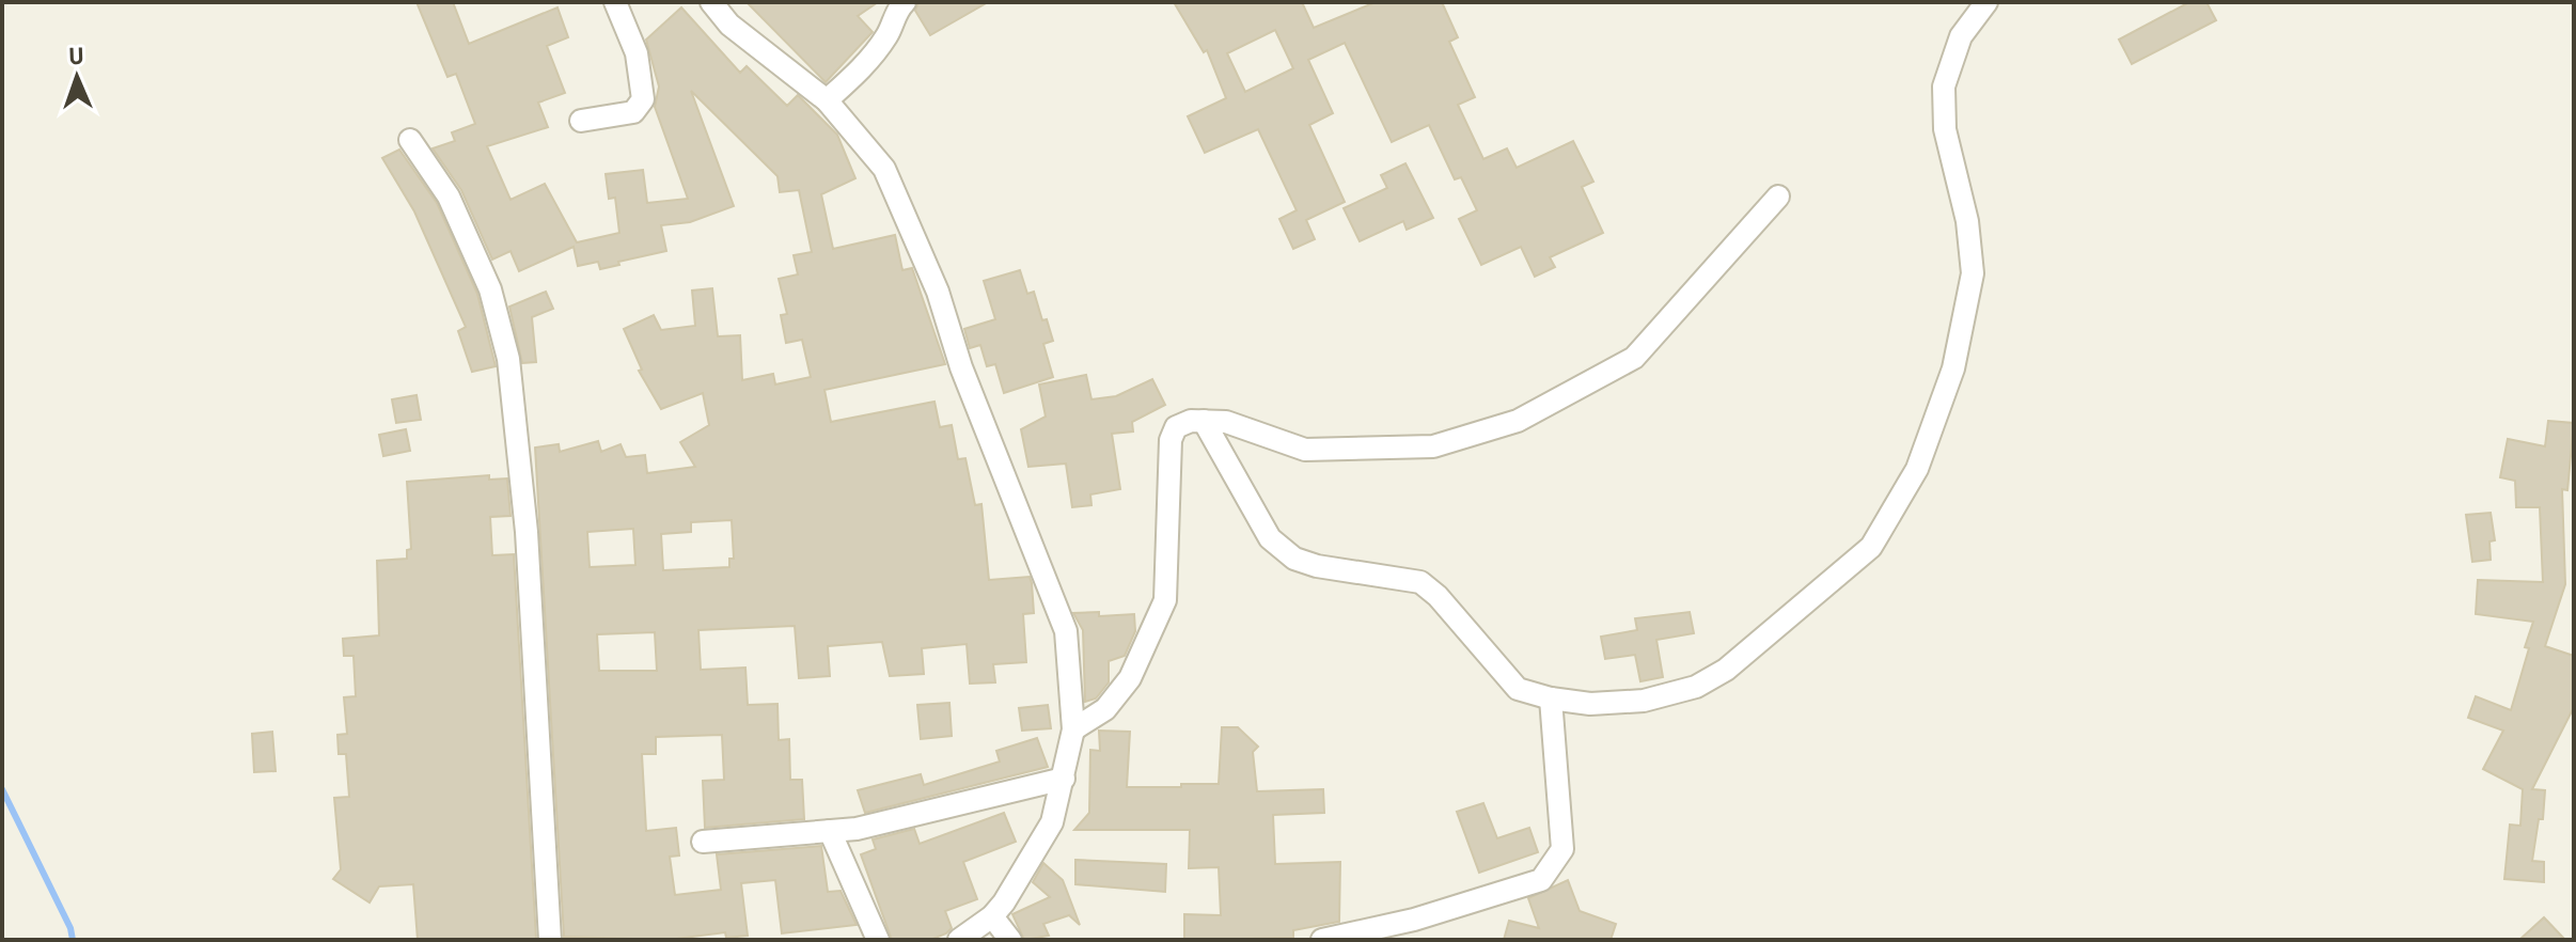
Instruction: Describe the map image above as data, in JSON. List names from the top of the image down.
{
  "north": "top"
}
